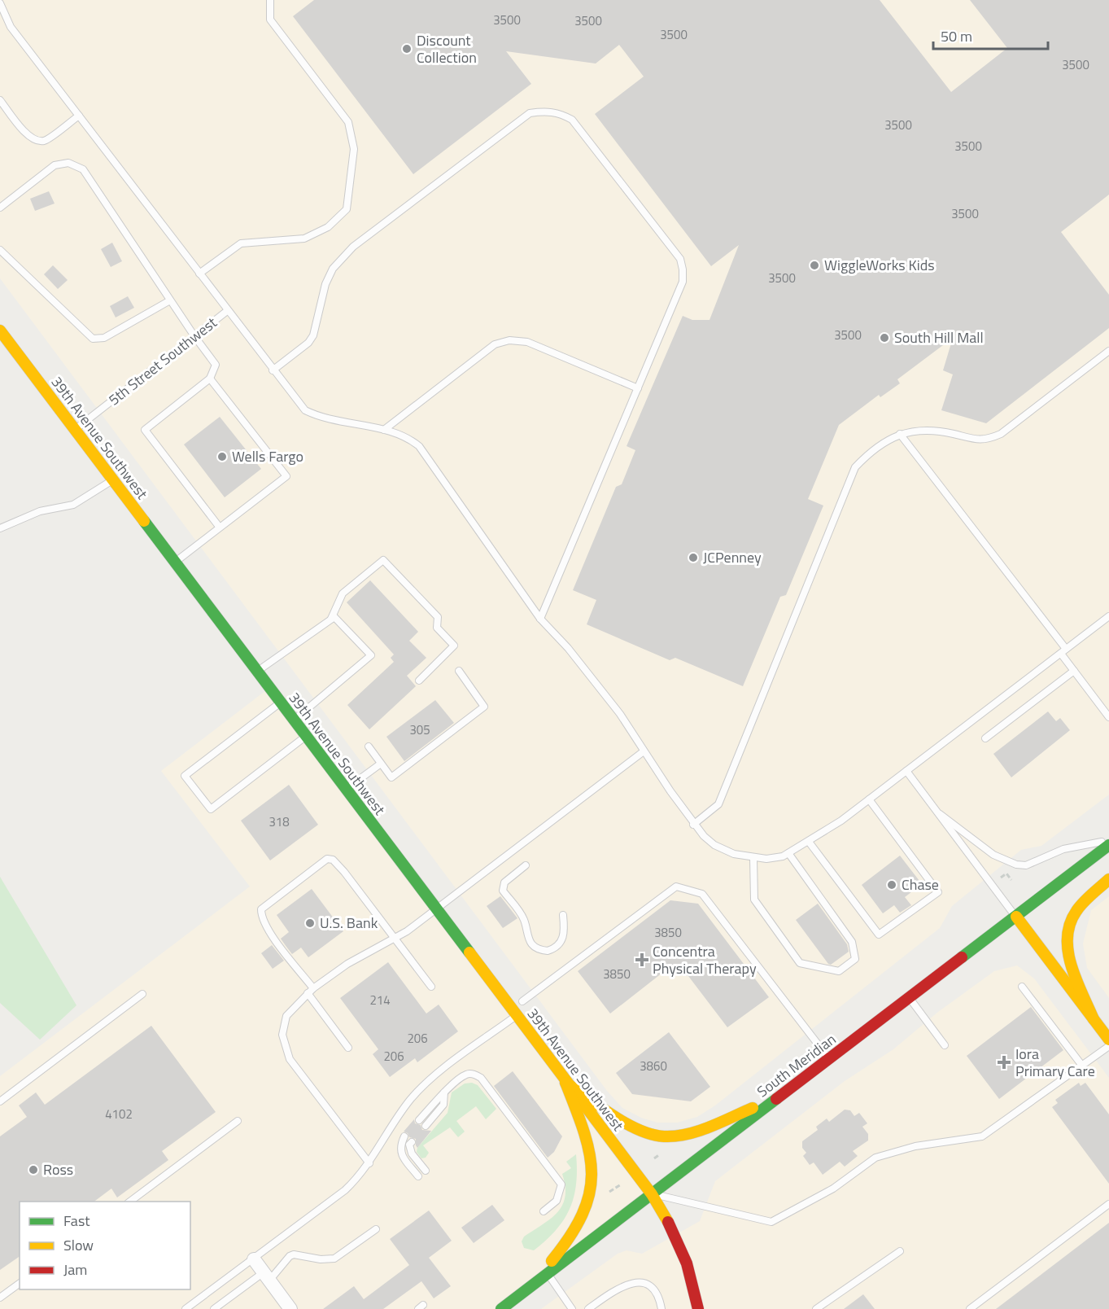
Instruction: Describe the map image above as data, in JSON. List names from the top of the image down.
{
  "streets": {
    "main road": ["39th Avenue Southwest", "South Meridian"],
    "lane": ["5th Street Southwest"]
  },
  "crossings": [
    ["5th Street Southwest", "39th Avenue Southwest"],
    ["39th Avenue Southwest", "South Meridian"]
  ],
  "places": {
    "other": [
      "Discount Collection",
      "WiggleWorks Kids",
      "South Hill Mall",
      "Wells Fargo",
      "JCPenney",
      "Chase",
      "U.S. Bank",
      "Ross"
    ],
    "health": ["Concentra Physical Therapy", "Iora Primary Care"]
  },
  "house_numbers": [
    "3500",
    "3500",
    "3500",
    "3500",
    "3500",
    "3500",
    "3500",
    "3500",
    "3500",
    "305",
    "318",
    "3850",
    "3850",
    "214",
    "206",
    "206",
    "3860",
    "4102"
  ],
  "legend": ["Fast", "Slow", "Jam"],
  "scale_bar": "50 m"
}
